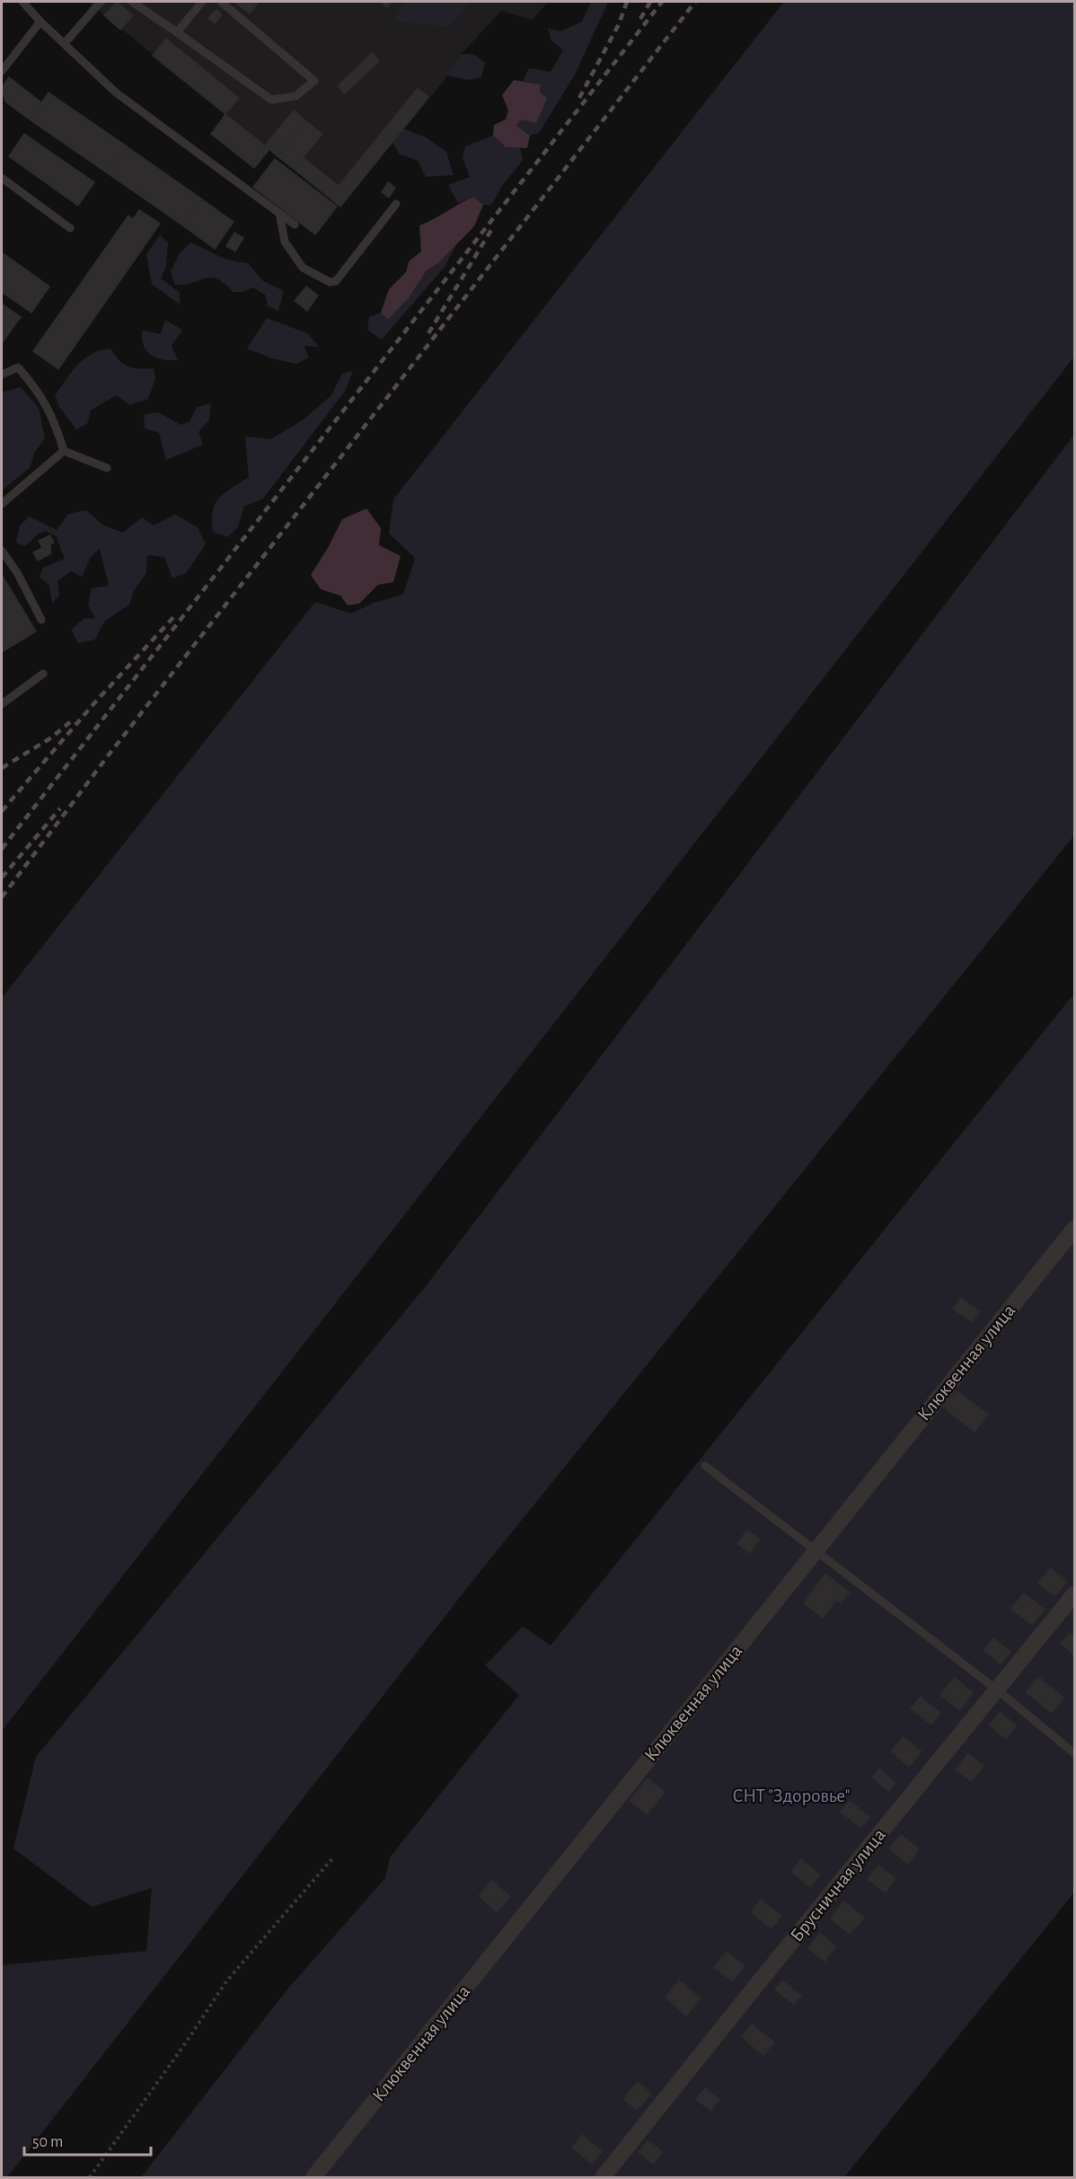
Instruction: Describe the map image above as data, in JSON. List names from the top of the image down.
{
  "streets": {
    "street": ["Клюквенная улица", "Брусничная улица"]
  },
  "parks": ["СНТ \"Здоровье\""],
  "scale_bar": "50 m"
}
